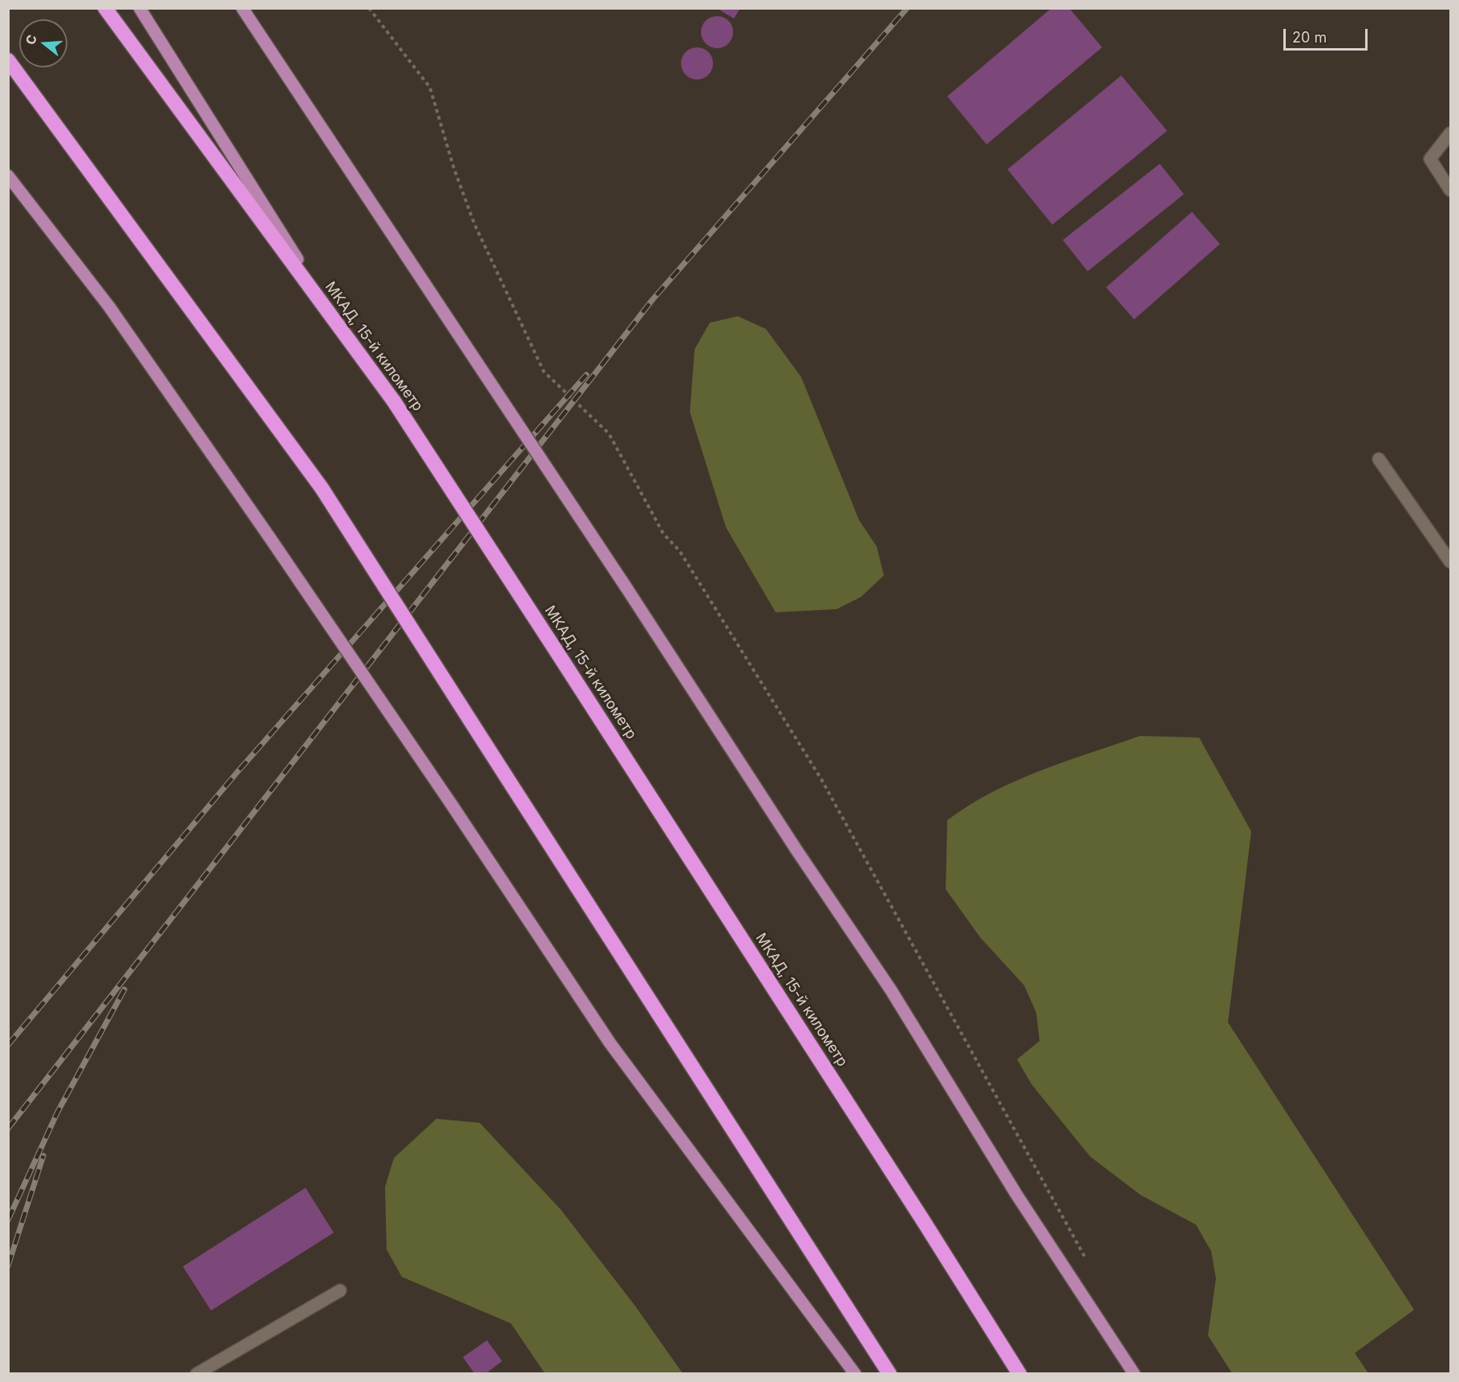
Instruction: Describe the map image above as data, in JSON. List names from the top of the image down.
{
  "streets": {
    "highway": ["МКАД, 15-й километр"]
  },
  "scale_bar": "20 m",
  "north": "left"
}
